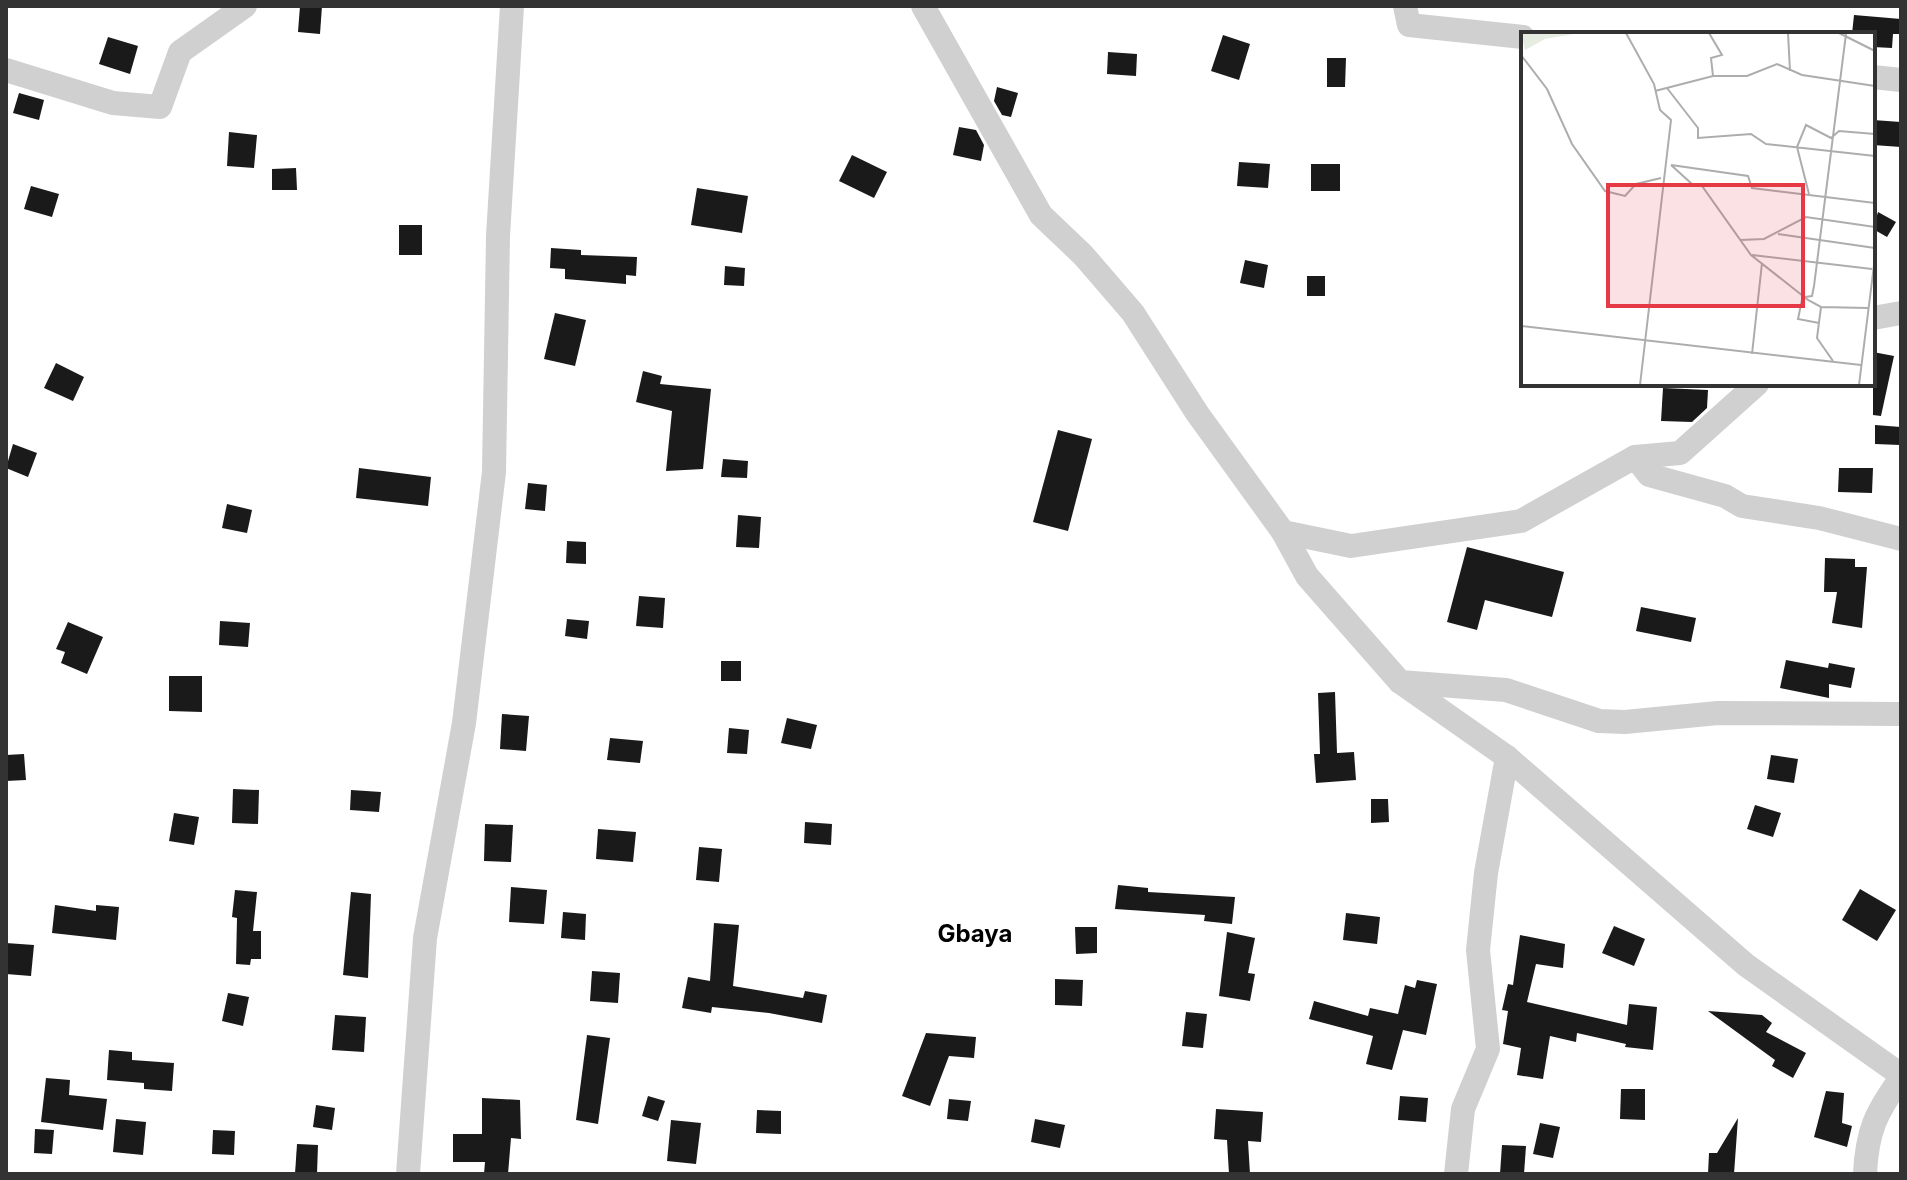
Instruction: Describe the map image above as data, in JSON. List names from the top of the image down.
{
  "districts": ["Gbaya"]
}
